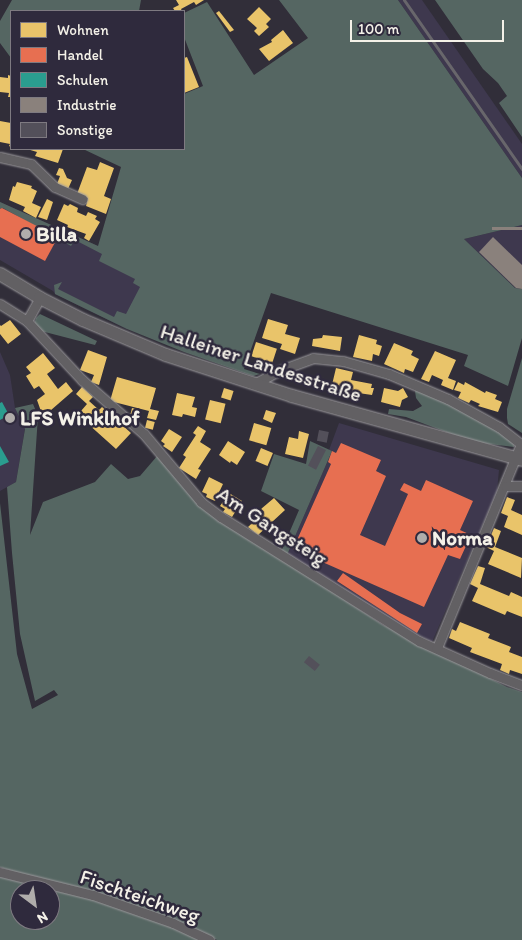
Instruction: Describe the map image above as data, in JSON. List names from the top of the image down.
{
  "streets": {
    "main road": ["Halleiner Landesstraße"],
    "street": ["Am Gangsteig", "Fischteichweg"]
  },
  "places": ["Billa", "LFS Winklhof", "Norma"],
  "legend": [
    "Wohnen",
    "Handel",
    "Schulen",
    "Industrie",
    "Sonstige"
  ],
  "scale_bar": "100 m",
  "north": "bottom right"
}
